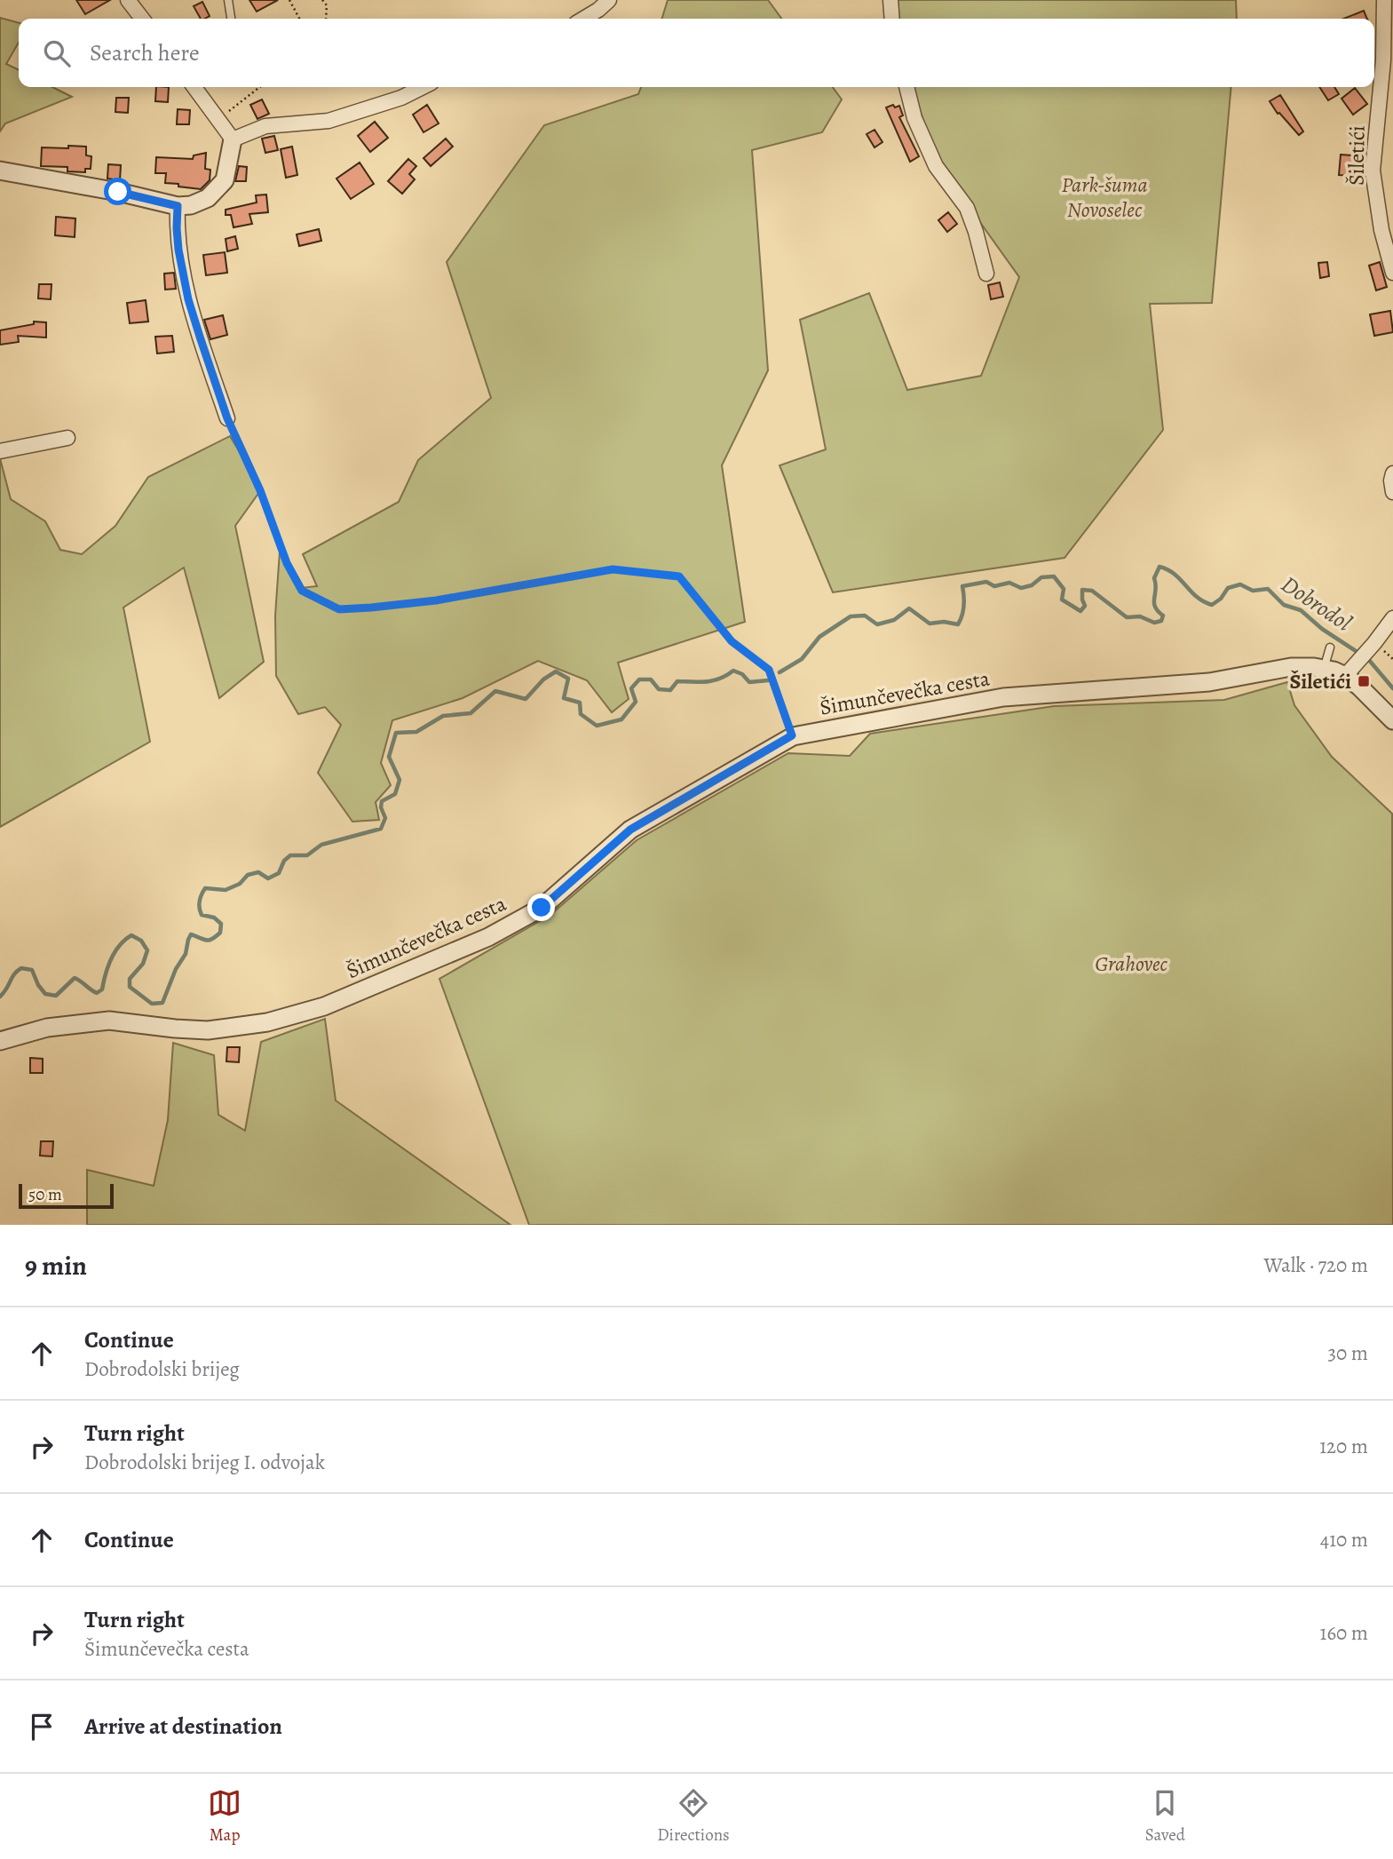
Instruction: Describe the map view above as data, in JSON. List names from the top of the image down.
{
  "streets": {
    "street": ["Šiletići", "Šimunčevečka cesta"]
  },
  "water": ["Dobrodol"],
  "parks": ["Park-šuma Novoselec", "Grahovec"],
  "places": {
    "transit": ["Šiletići"]
  },
  "scale_bar": "50 m",
  "page": {
    "search": "Search here",
    "scale": "50 m",
    "heading": ["9 min", "Walk · 720 m"],
    "list": [
      ["Continue", "Dobrodolski brijeg", "30 m"],
      ["Turn right", "Dobrodolski brijeg I. odvojak", "120 m"],
      ["Continue", "410 m"],
      ["Turn right", "Šimunčevečka cesta", "160 m"],
      "Arrive at destination"
    ],
    "nav": ["Map", "Directions", "Saved"]
  }
}
